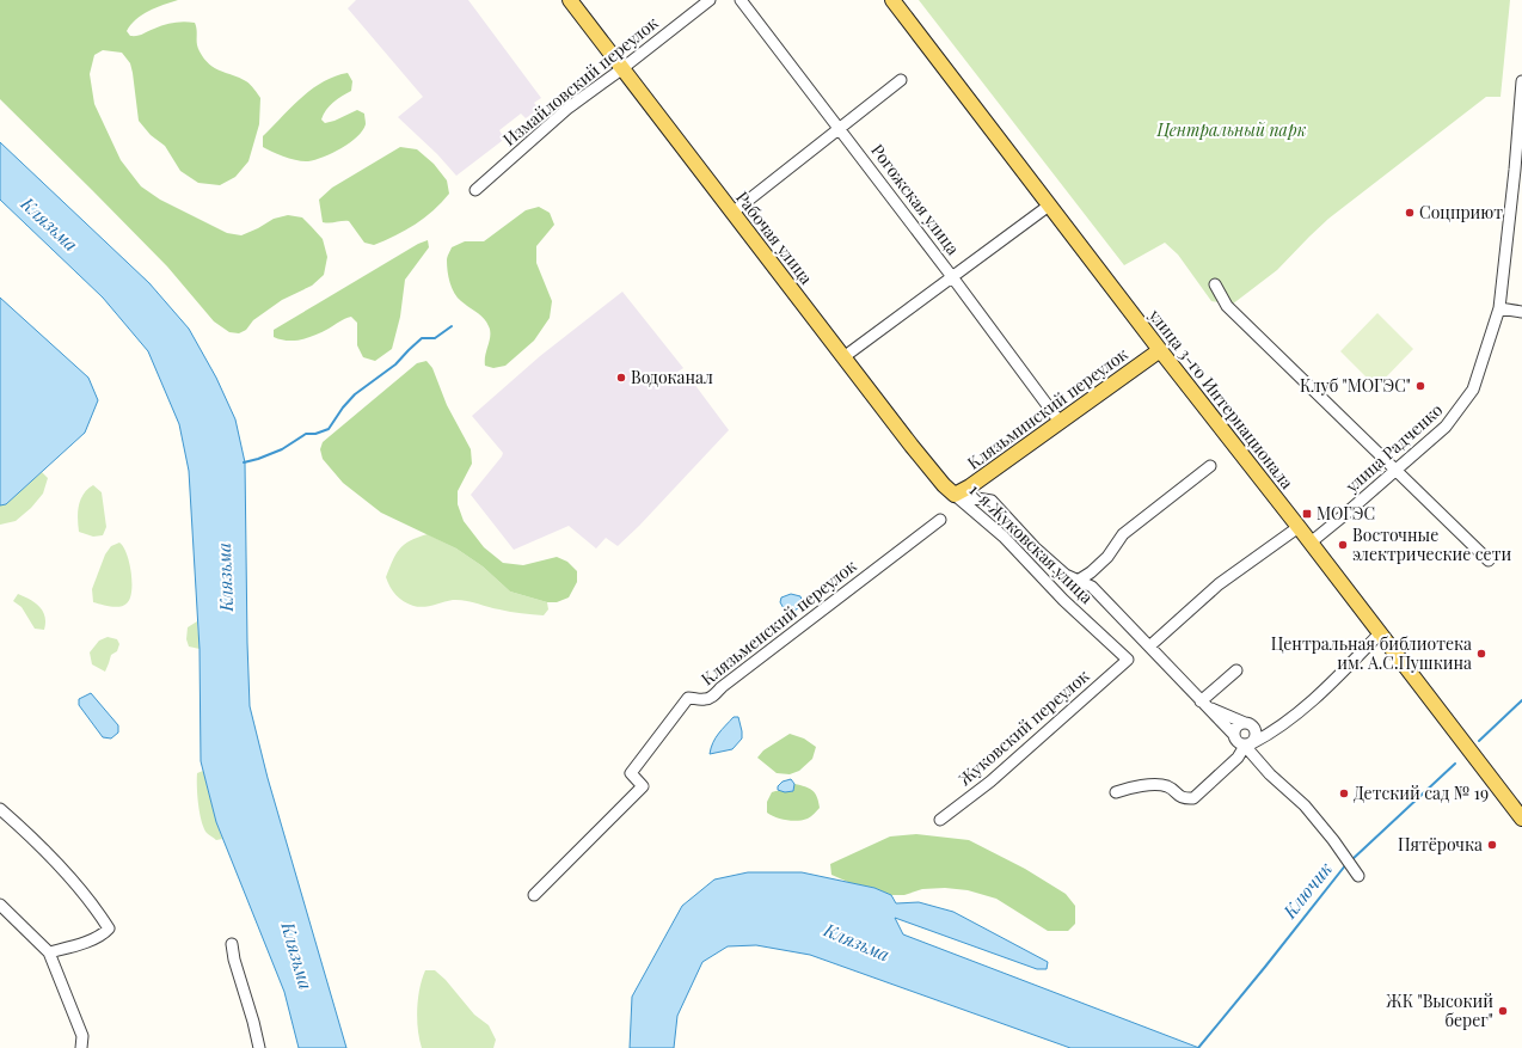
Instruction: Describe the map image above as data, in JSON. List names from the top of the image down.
{
  "streets": {
    "main road": ["Рабочая улица", "улица 3-го Интернационала", "Клязьминский переулок"],
    "street": [
      "Измайловский переулок",
      "Рогожская улица",
      "улица Радченко",
      "1-я Жуковская улица",
      "Клязьменский переулок",
      "Жуковский переулок"
    ]
  },
  "crossings": [
    ["Измайловский переулок", "Рабочая улица"],
    ["Рогожская улица", "Клязьминский переулок"],
    ["Рабочая улица", "Клязьминский переулок"],
    ["Рабочая улица", "1-я Жуковская улица"],
    ["улица 3-го Интернационала", "Клязьминский переулок"],
    ["улица 3-го Интернационала", "улица Радченко"],
    ["Клязьминский переулок", "1-я Жуковская улица"],
    ["1-я Жуковская улица", "Жуковский переулок"]
  ],
  "water": ["Клязьма", "Ключик"],
  "parks": ["Центральный парк"],
  "places": {
    "other": [
      "Соцприют",
      "Водоканал",
      "Клуб \"МОГЭС\"",
      "Восточные электрические сети",
      "Центральная библиотека им. А.С.Пушкина",
      "Детский сад № 19",
      "Пятёрочка",
      "ЖК \"Высокий берег\""
    ],
    "transit": ["МОГЭС"]
  }
}
